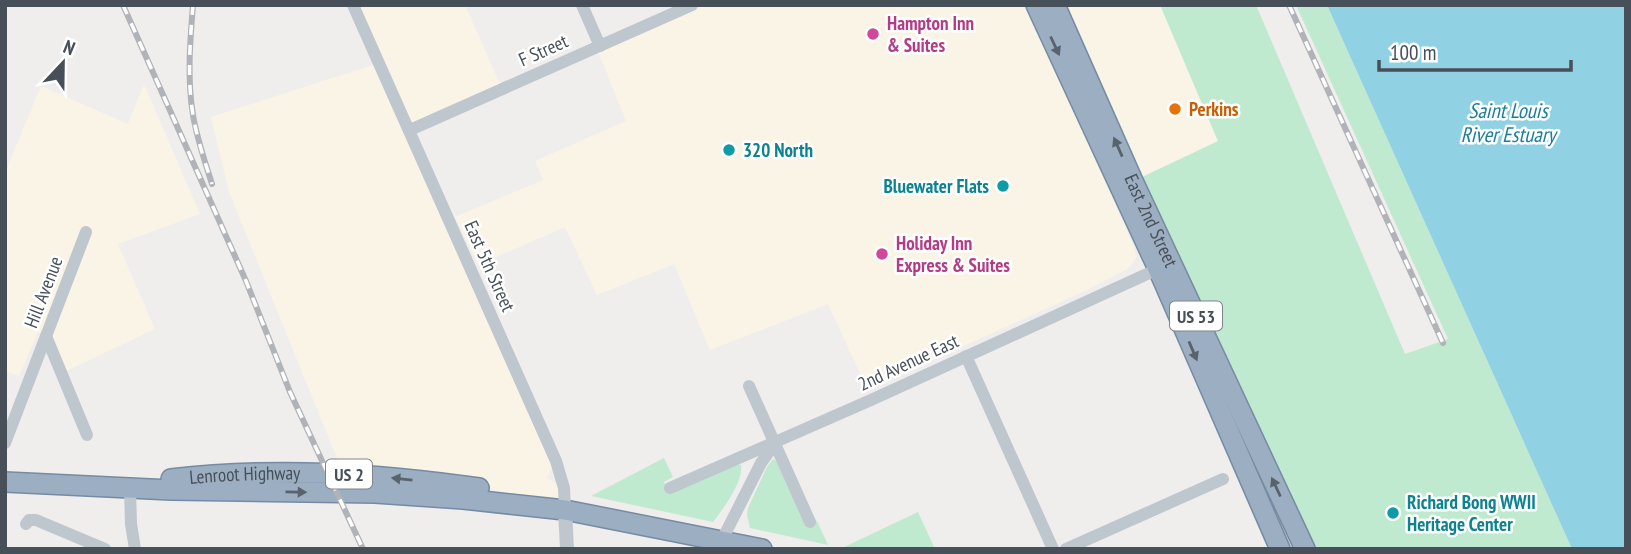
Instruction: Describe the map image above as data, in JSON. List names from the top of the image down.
{
  "streets": {
    "highway": [
      "East 2nd Street",
      "US 53",
      "US 2",
      "Lenroot Highway"
    ],
    "street": [
      "F Street",
      "East 5th Street",
      "Hill Avenue",
      "2nd Avenue East"
    ]
  },
  "crossings": [
    ["F Street", "East 5th Street"],
    ["East 2nd Street", "2nd Avenue East"],
    ["East 5th Street", "Lenroot Highway"]
  ],
  "water": ["Saint Louis River Estuary"],
  "places": [
    "Hampton Inn & Suites",
    "Perkins",
    "320 North",
    "Bluewater Flats",
    "Holiday Inn Express & Suites",
    "Richard Bong WWII Heritage Center"
  ],
  "scale_bar": "100 m",
  "north": "top"
}
